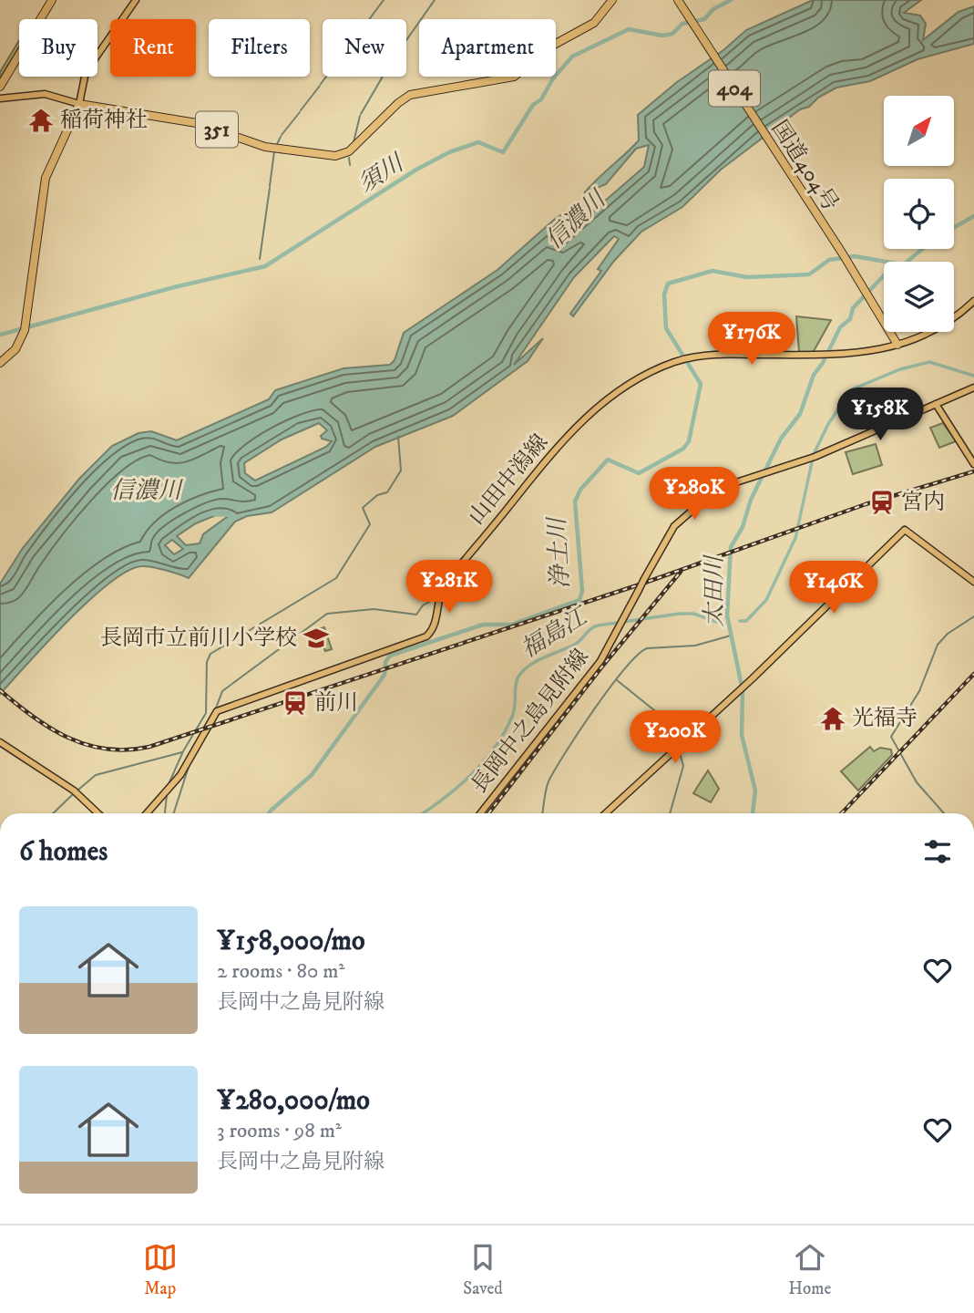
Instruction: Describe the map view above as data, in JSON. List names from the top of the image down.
{
  "streets": {
    "highway": ["404", "351", "国道404号"],
    "main road": ["山田中潟線", "長岡中之島見附線"]
  },
  "crossings": [
    ["国道404号", "山田中潟線"]
  ],
  "water": [
    "須川",
    "信濃川",
    "浄土川",
    "太田川",
    "福島江"
  ],
  "places": {
    "temple": ["稲荷神社", "光福寺"],
    "station": ["宮内", "前川"],
    "school or university": ["長岡市立前川小学校"]
  },
  "north": "top right",
  "page": {
    "chip": [
      "Buy",
      "Rent",
      "Filters",
      "New",
      "Apartment"
    ],
    "price": [
      "¥176K",
      "¥158K",
      "¥280K",
      "¥281K",
      "¥146K",
      "¥200K"
    ],
    "heading": "6 homes",
    "list": [
      {
        "name": "¥158,000/mo",
        "note": "2 rooms · 80 m² · 長岡中之島見附線"
      },
      {
        "name": "¥280,000/mo",
        "note": "3 rooms · 98 m² · 長岡中之島見附線"
      }
    ],
    "tabs": ["Map", "Saved", "Home"]
  }
}
